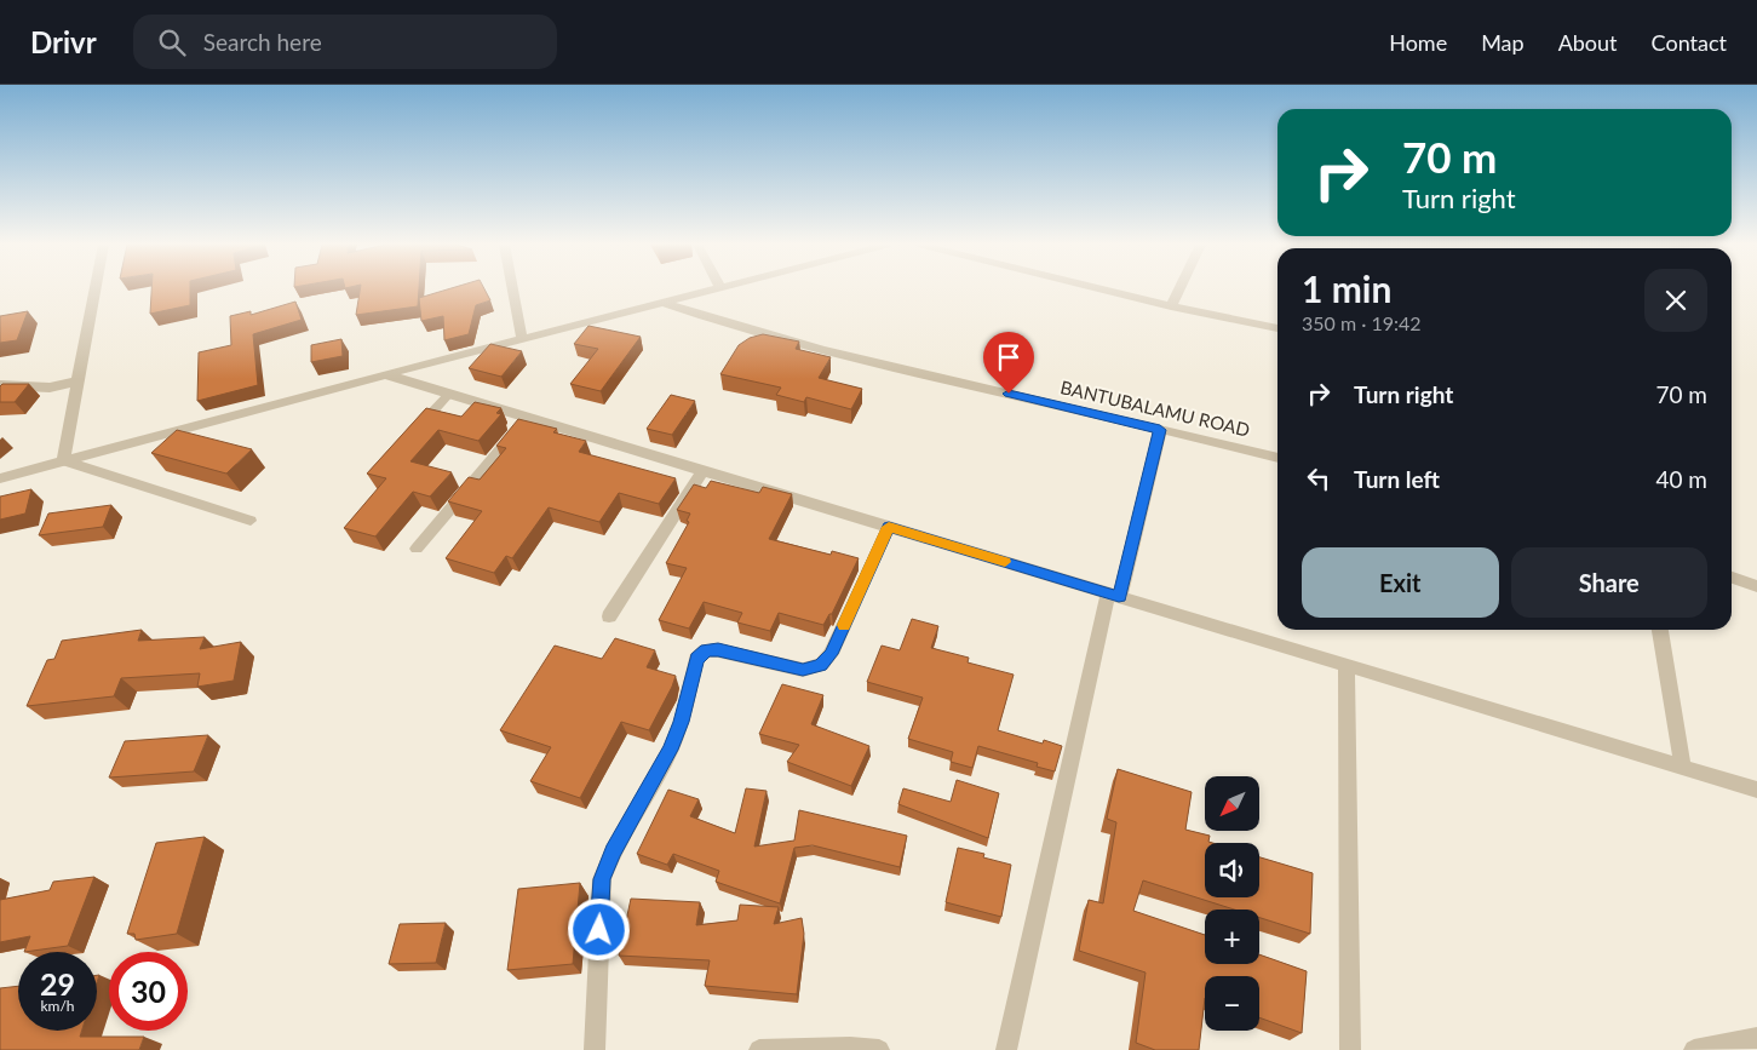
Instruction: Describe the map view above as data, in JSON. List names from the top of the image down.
{
  "streets": {
    "street": ["BANTUBALAMU ROAD"]
  },
  "north": "bottom left",
  "page": {
    "header": "Drivr",
    "search": "Search here",
    "nav": [
      "Home",
      "Map",
      "About",
      "Contact"
    ],
    "turn": ["70 m", "Turn right"],
    "heading": ["1 min", "350 m · 19:42"],
    "list": [
      {
        "name": "Turn right",
        "value": "70 m"
      },
      {
        "name": "Turn left",
        "value": "40 m"
      }
    ],
    "buttons": ["Exit", "Share"],
    "map_buttons": ["+", "−"],
    "speed": "29 km/h",
    "limit": "30"
  }
}
